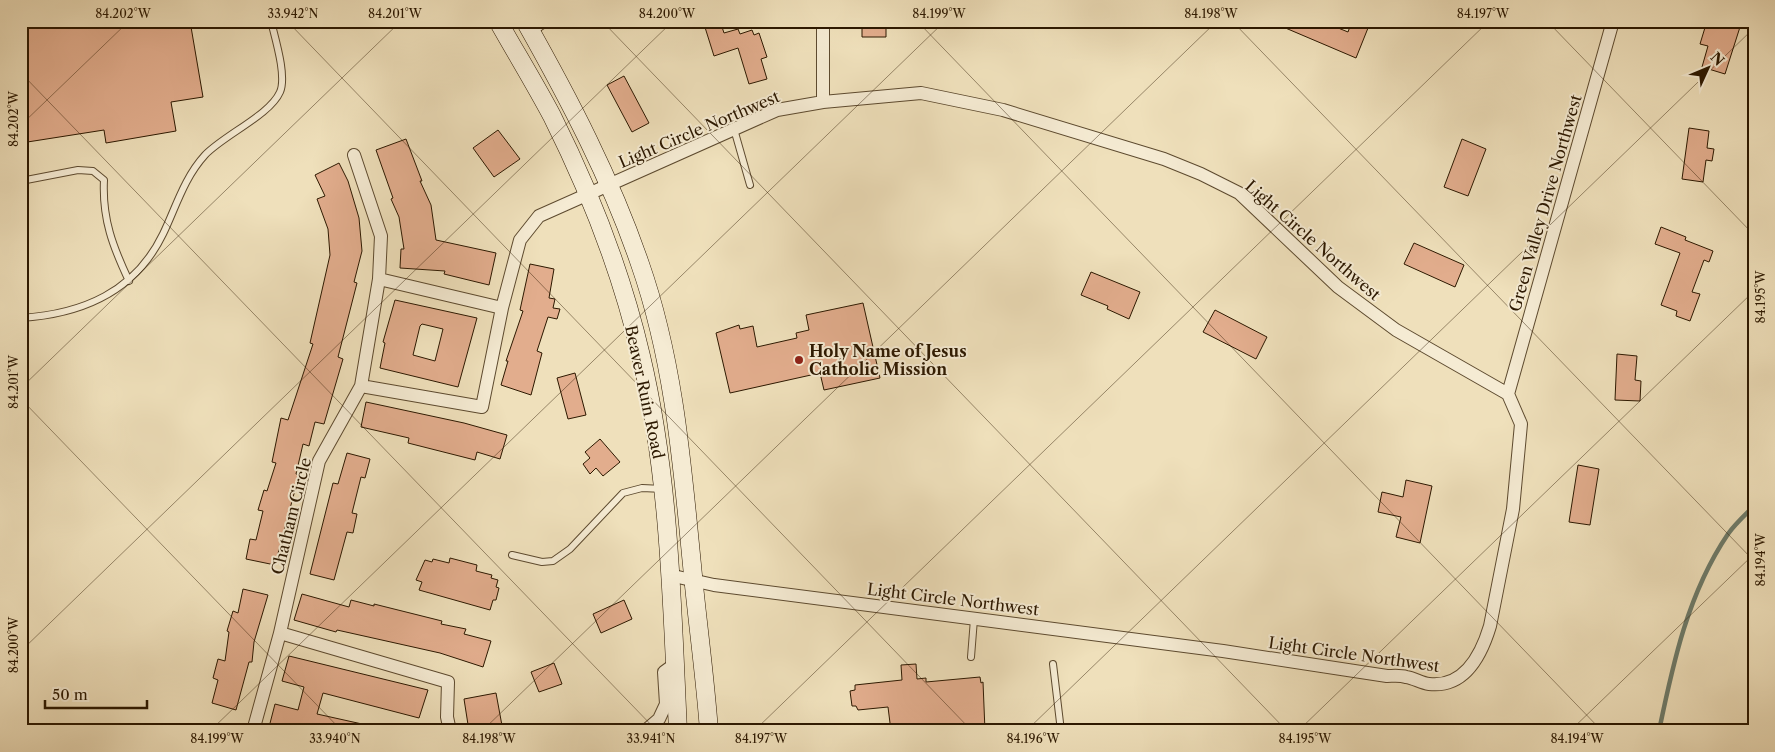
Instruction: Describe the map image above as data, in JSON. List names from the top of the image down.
{
  "streets": {
    "main road": ["Beaver Ruin Road"],
    "street": ["Light Circle Northwest", "Green Valley Drive Northwest", "Chatham Circle"]
  },
  "crossings": [
    ["Light Circle Northwest", "Green Valley Drive Northwest"],
    ["Light Circle Northwest", "Beaver Ruin Road"]
  ],
  "places": ["Holy Name of Jesus Catholic Mission"],
  "scale_bar": "50 m",
  "north": "top right",
  "coordinates": [
    "84.202°W",
    "33.942°N",
    "84.201°W",
    "84.200°W",
    "84.199°W",
    "84.198°W",
    "84.197°W",
    "84.195°W",
    "84.194°W",
    "33.940°N",
    "33.941°N",
    "84.196°W"
  ]
}
